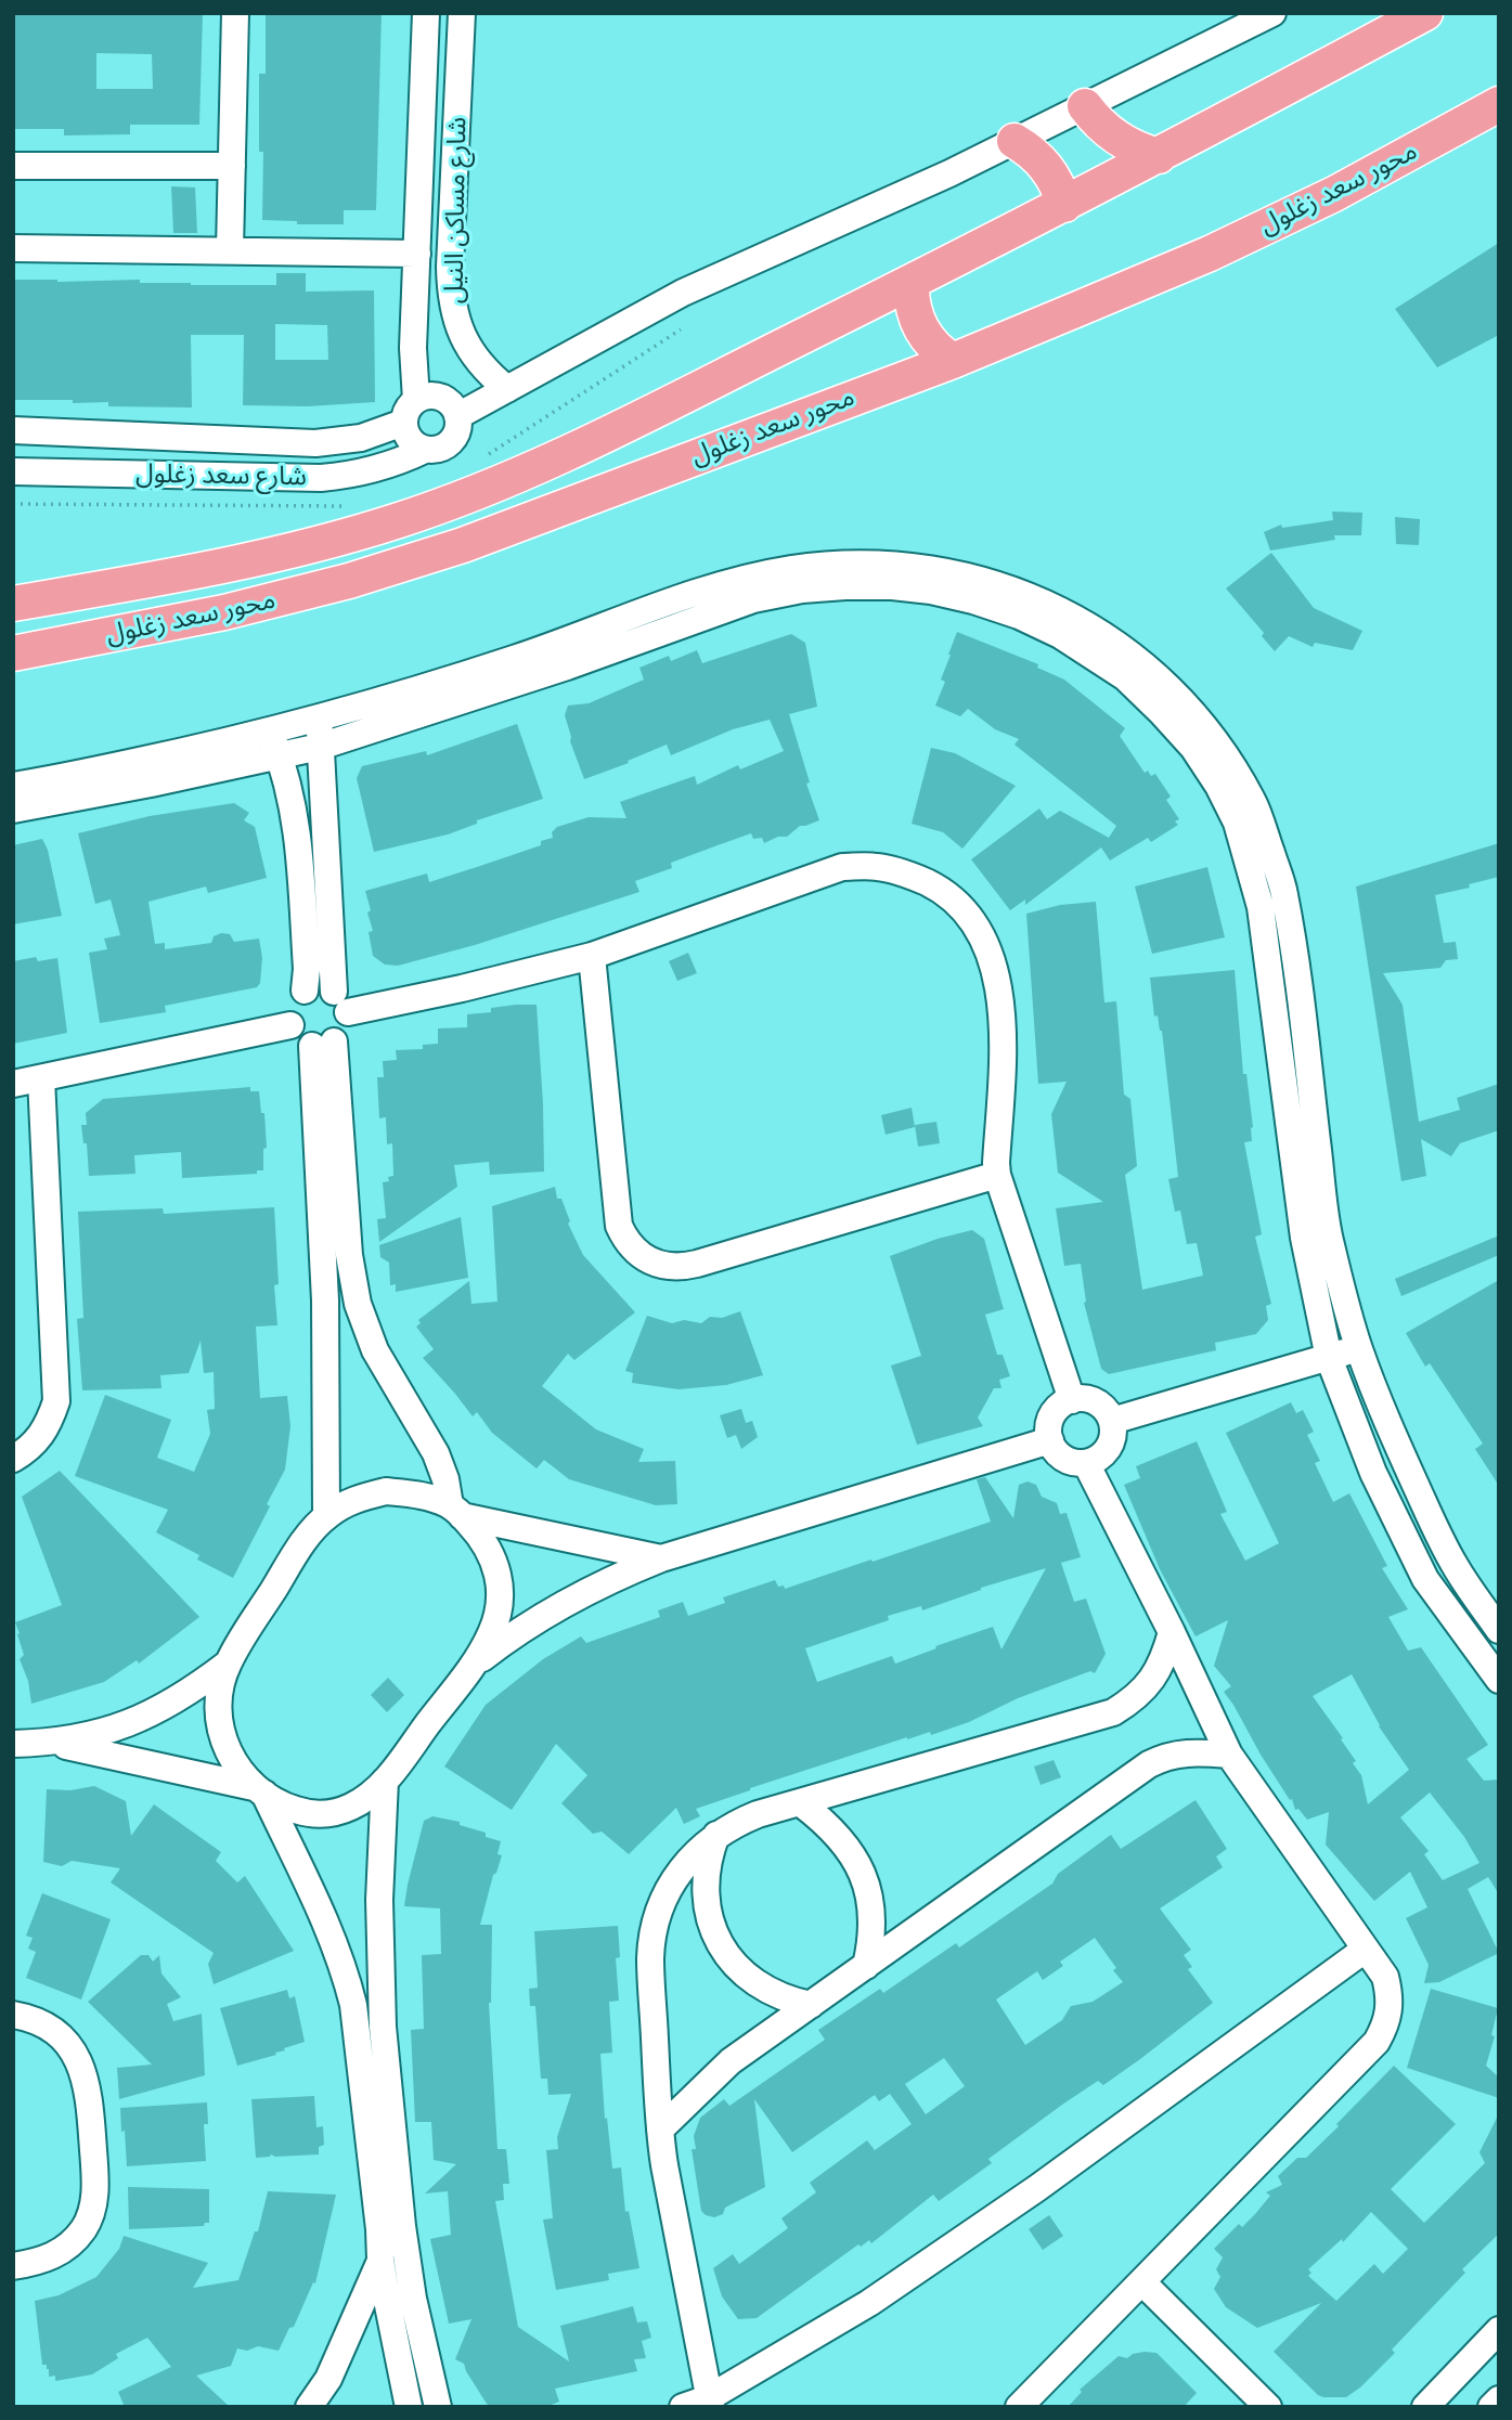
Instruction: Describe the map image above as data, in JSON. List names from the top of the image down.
{
  "streets": {
    "main road": ["محور سعد زغلول"],
    "street": ["شارع مساكن النيل", "شارع سعد زغلول"]
  },
  "crossings": [
    ["شارع مساكن النيل", "شارع سعد زغلول"]
  ]
}
